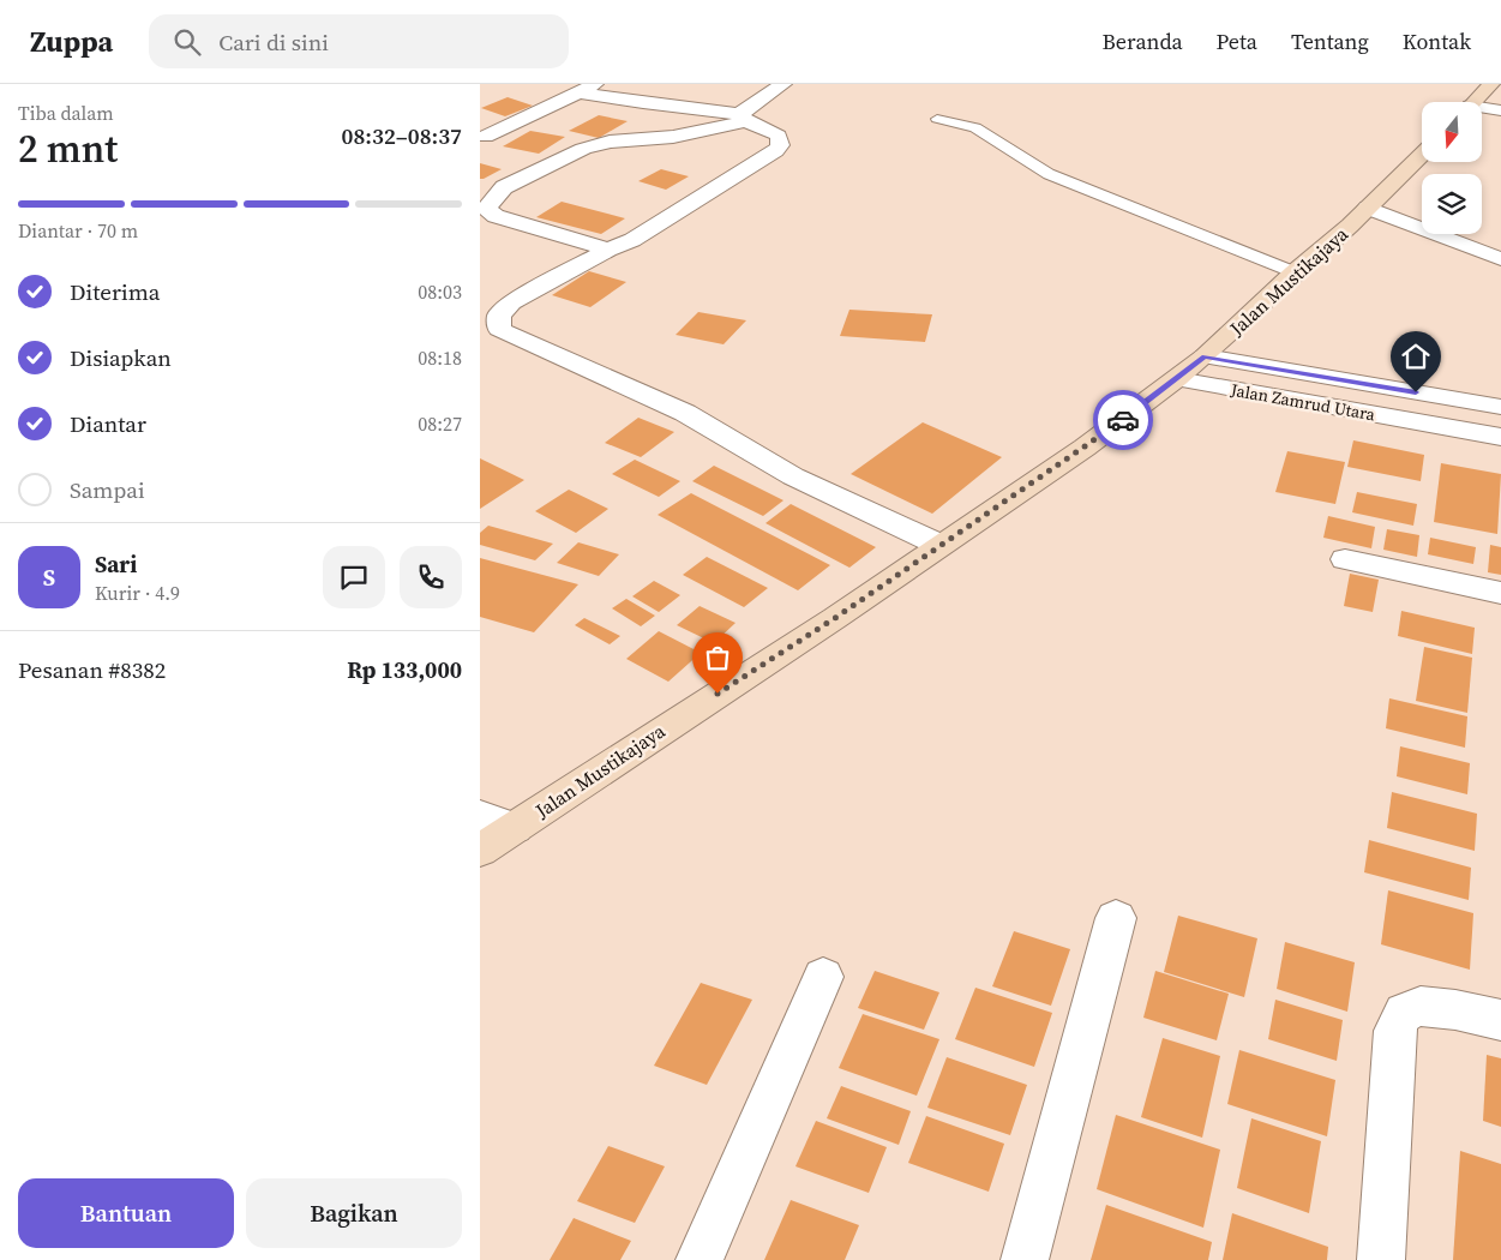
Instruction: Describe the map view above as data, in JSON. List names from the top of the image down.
{
  "streets": {
    "main road": ["Jalan Mustikajaya"],
    "street": ["Jalan Zamrud Utara"]
  },
  "crossings": [
    ["Jalan Mustikajaya", "Jalan Zamrud Utara"]
  ],
  "north": "bottom",
  "page": {
    "header": "Zuppa",
    "search": "Cari di sini",
    "nav": [
      "Beranda",
      "Peta",
      "Tentang",
      "Kontak"
    ],
    "heading": ["2 mnt", "Tiba dalam", "08:32–08:37"],
    "panel": [
      "Sari",
      "Kurir · 4.9",
      "Pesanan #8382",
      "Rp 133,000"
    ],
    "bar": "Diantar · 70 m",
    "list": [
      ["Diterima", "08:03"],
      ["Disiapkan", "08:18"],
      ["Diantar", "08:27"],
      "Sampai"
    ],
    "round": "S",
    "buttons": ["Bantuan", "Bagikan"]
  }
}
